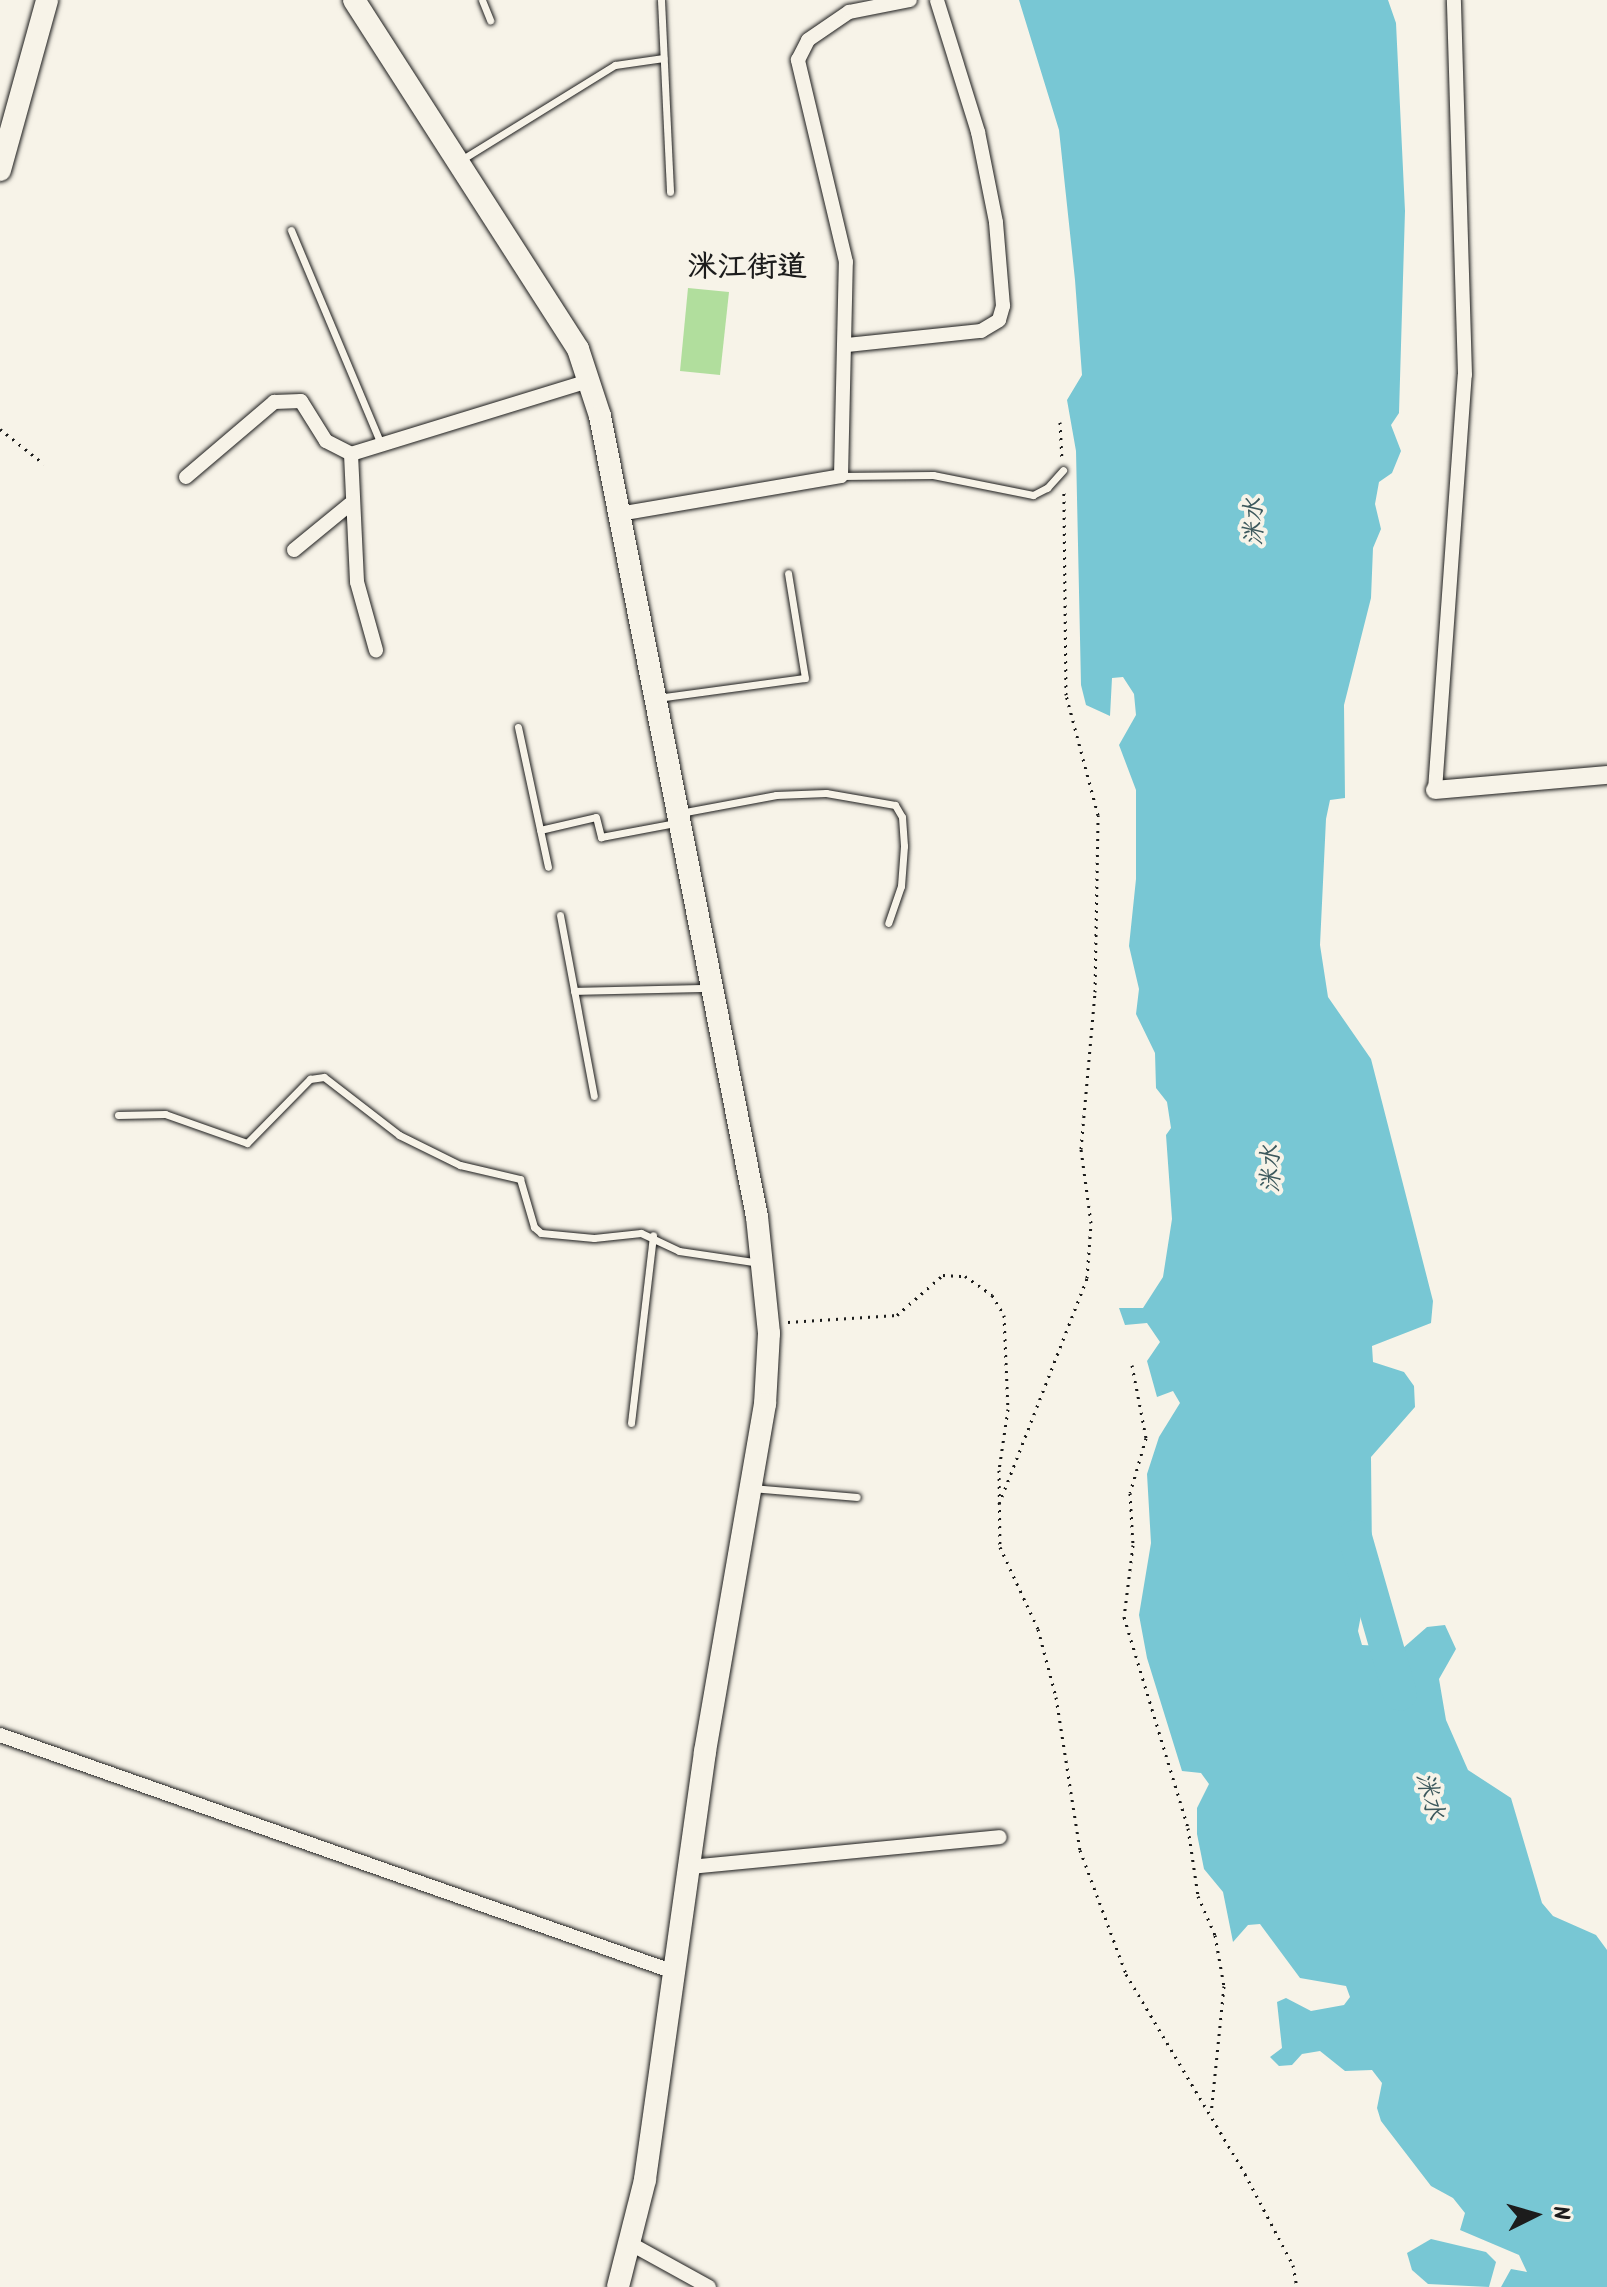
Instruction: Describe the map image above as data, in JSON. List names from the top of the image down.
{
  "districts": ["洣江街道"],
  "water": ["洣水"],
  "north": "right"
}
